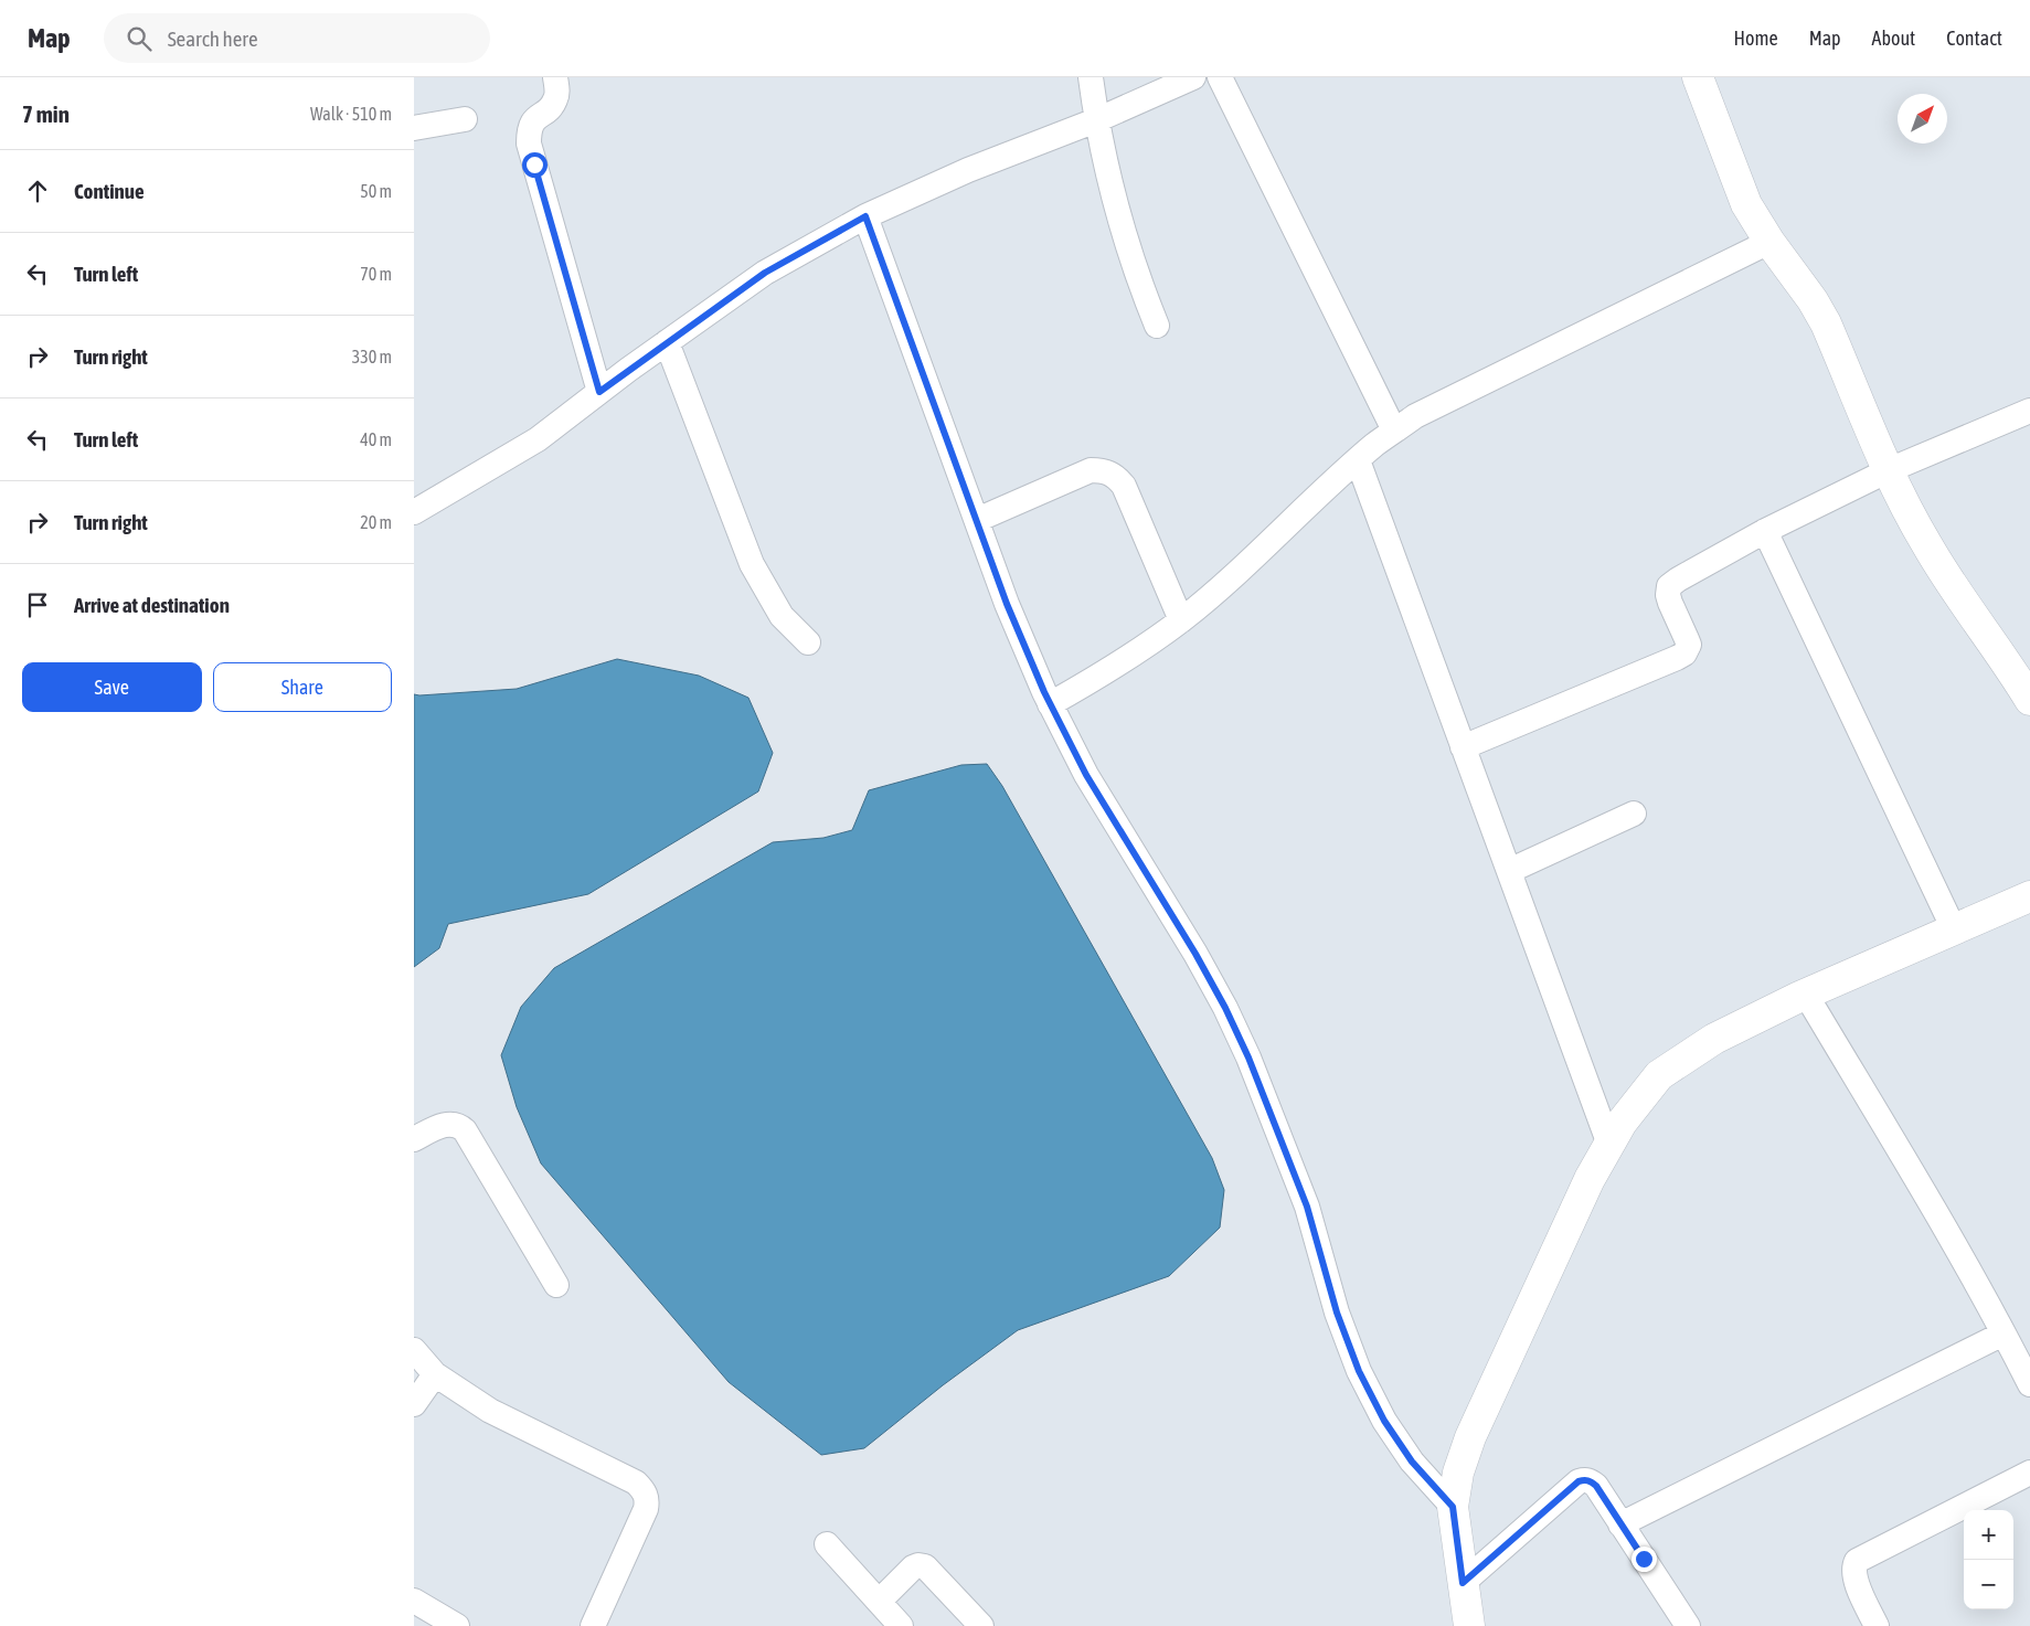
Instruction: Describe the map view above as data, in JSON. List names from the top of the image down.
{
  "north": "top right",
  "page": {
    "header": "Map",
    "search": "Search here",
    "nav": [
      "Home",
      "Map",
      "About",
      "Contact"
    ],
    "heading": ["7 min", "Walk · 510 m"],
    "list": [
      ["Continue", "50 m"],
      ["Turn left", "70 m"],
      ["Turn right", "330 m"],
      ["Turn left", "40 m"],
      ["Turn right", "20 m"],
      "Arrive at destination"
    ],
    "buttons": ["Save", "Share"],
    "map_buttons": ["+", "−"]
  }
}
